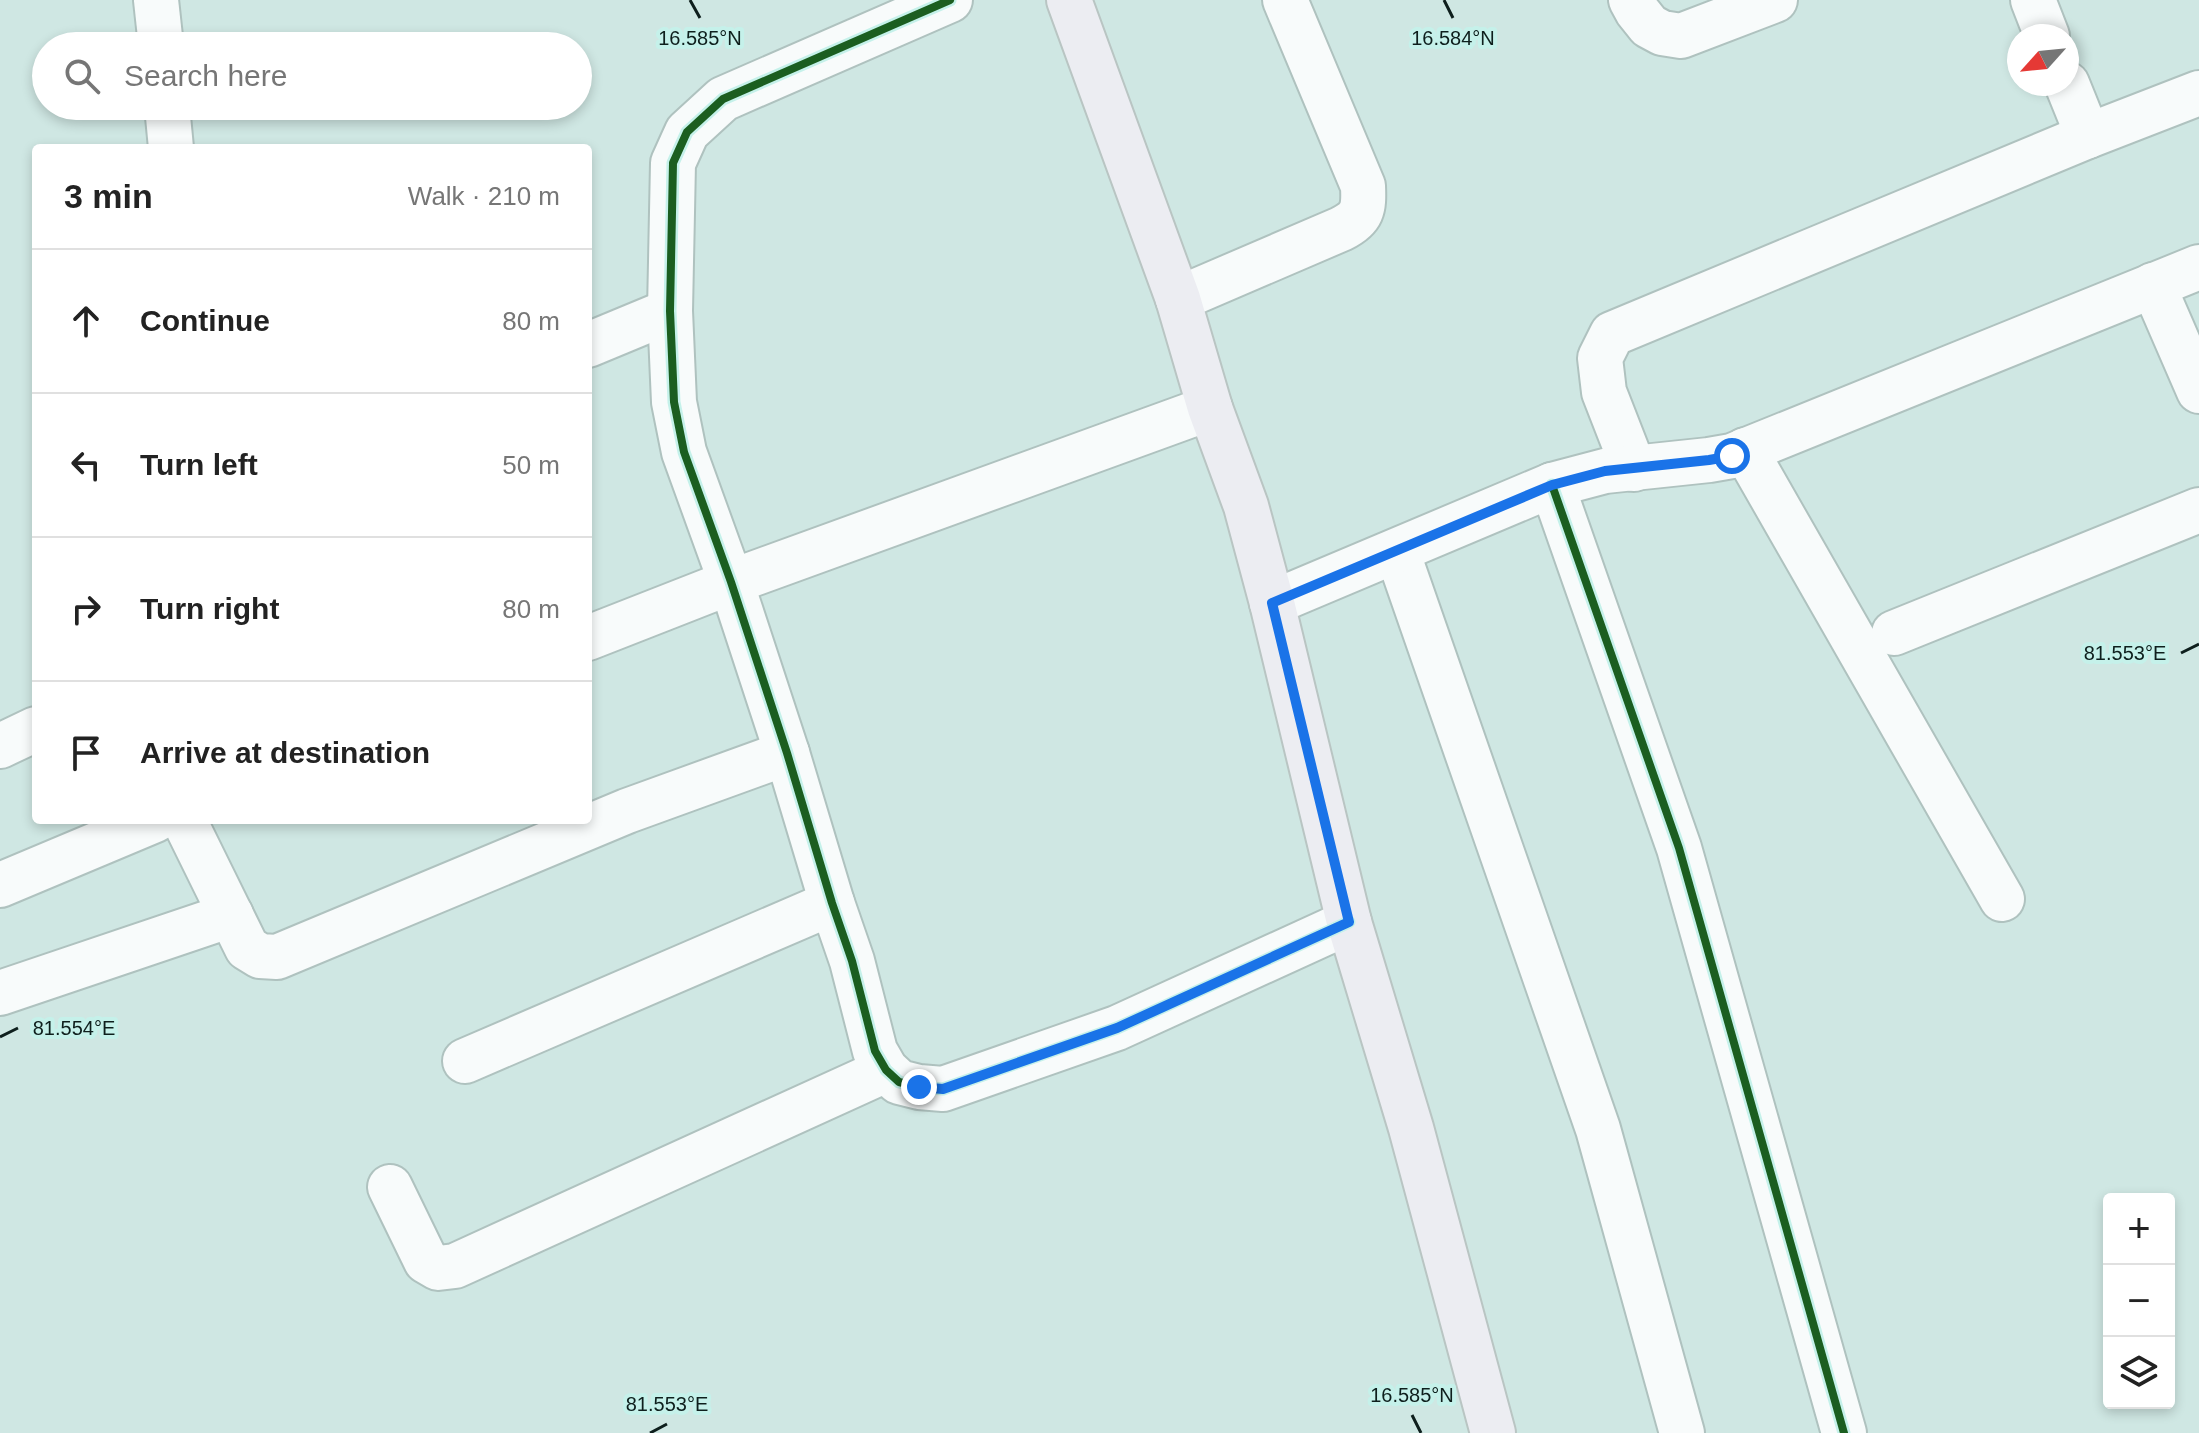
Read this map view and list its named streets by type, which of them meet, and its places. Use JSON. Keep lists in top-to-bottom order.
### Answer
{
  "north": "bottom left",
  "page": {
    "search": "Search here",
    "heading": ["3 min", "Walk · 210 m"],
    "list": [
      ["Continue", "80 m"],
      ["Turn left", "50 m"],
      ["Turn right", "80 m"],
      "Arrive at destination"
    ],
    "map_buttons": ["+", "−"]
  },
  "coordinates": [
    "16.585°N",
    "16.584°N",
    "81.553°E",
    "81.554°E"
  ]
}
